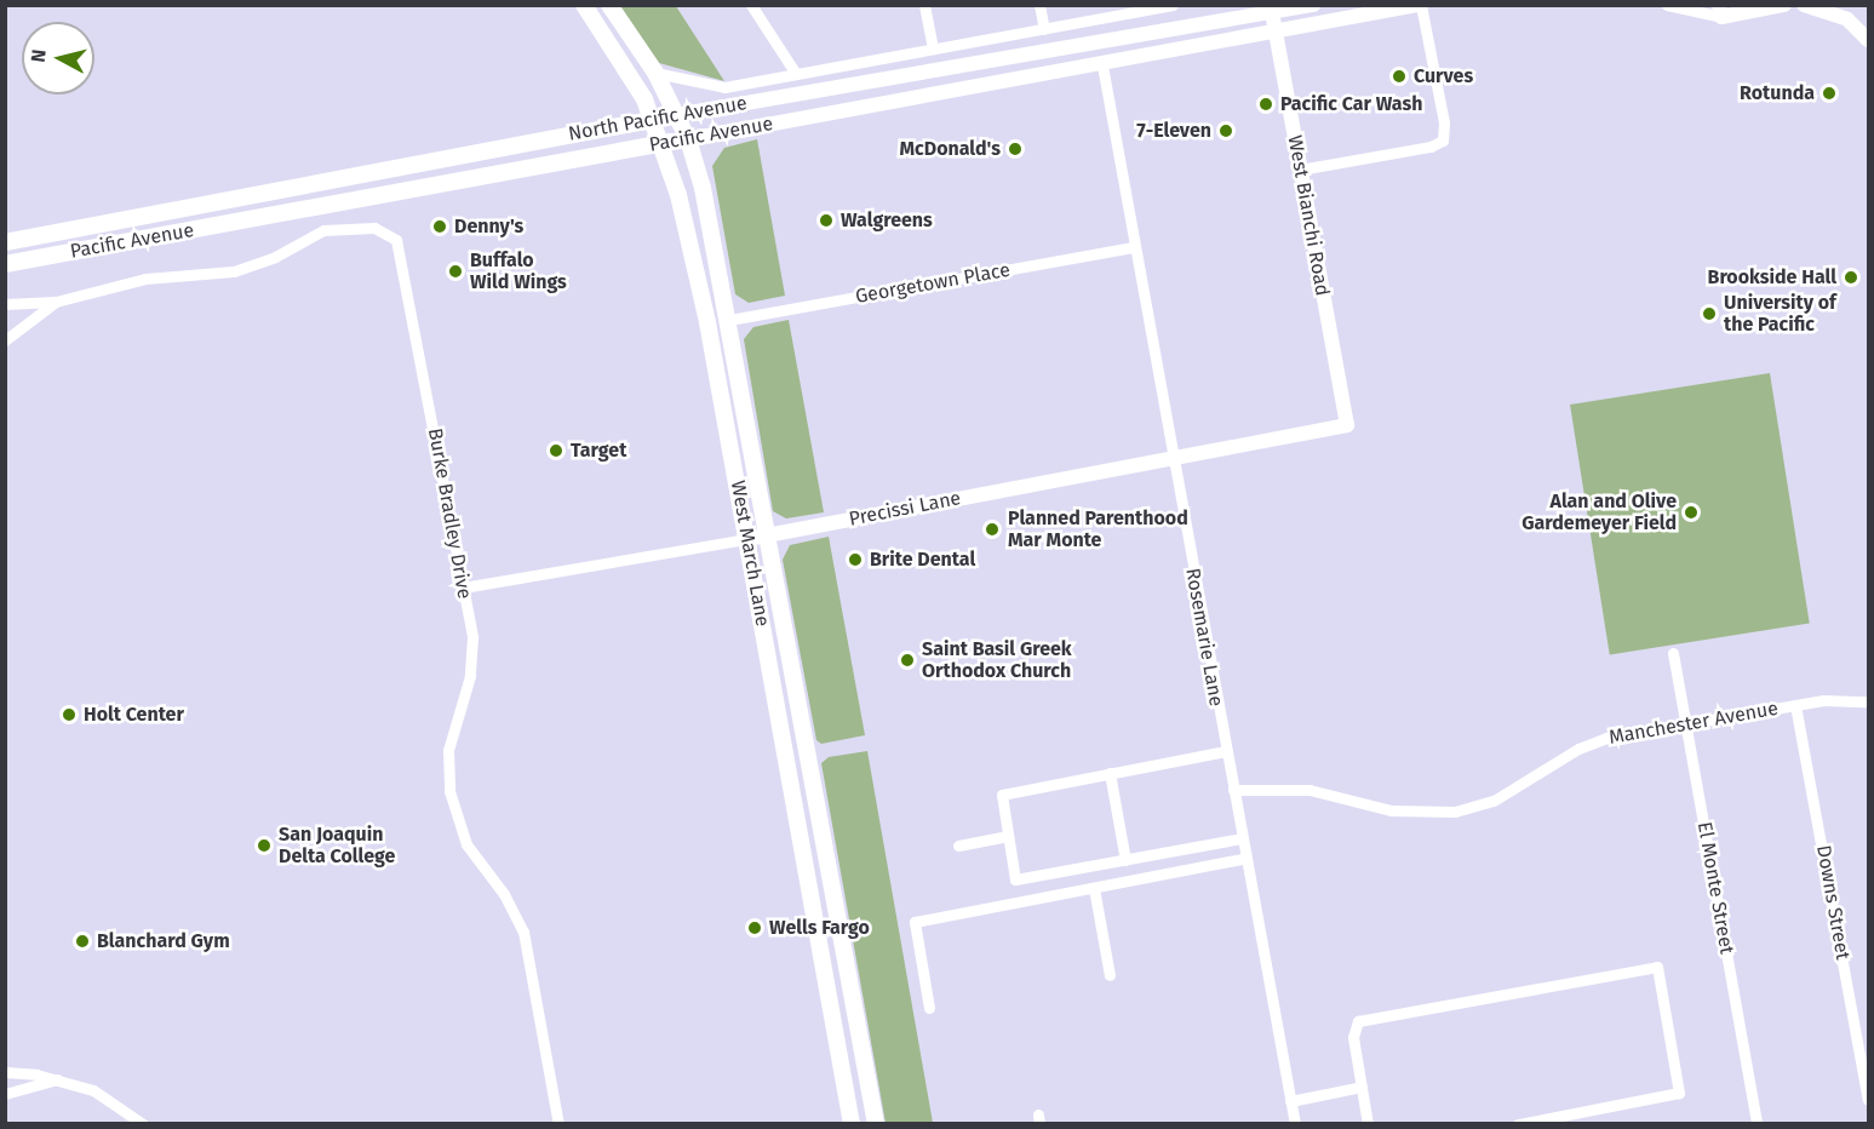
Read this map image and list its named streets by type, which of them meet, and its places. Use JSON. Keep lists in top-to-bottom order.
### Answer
{
  "streets": {
    "main road": [
      "North Pacific Avenue",
      "Pacific Avenue",
      "West Bianchi Road",
      "Precissi Lane",
      "West March Lane"
    ],
    "street": [
      "Georgetown Place",
      "Burke Bradley Drive",
      "Rosemarie Lane",
      "Manchester Avenue",
      "El Monte Street",
      "Downs Street"
    ]
  },
  "crossings": [
    ["North Pacific Avenue", "West Bianchi Road"],
    ["North Pacific Avenue", "West March Lane"],
    ["Pacific Avenue", "West Bianchi Road"],
    ["Pacific Avenue", "West March Lane"],
    ["Pacific Avenue", "Rosemarie Lane"],
    ["West Bianchi Road", "Precissi Lane"],
    ["Georgetown Place", "West March Lane"],
    ["Georgetown Place", "Rosemarie Lane"],
    ["Precissi Lane", "Burke Bradley Drive"],
    ["Precissi Lane", "West March Lane"],
    ["Precissi Lane", "Rosemarie Lane"],
    ["Rosemarie Lane", "Manchester Avenue"],
    ["Manchester Avenue", "El Monte Street"],
    ["Manchester Avenue", "Downs Street"]
  ],
  "places": [
    "Curves",
    "Rotunda",
    "Pacific Car Wash",
    "7-Eleven",
    "McDonald's",
    "Walgreens",
    "Denny's",
    "Buffalo Wild Wings",
    "Brookside Hall",
    "University of the Pacific",
    "Target",
    "Alan and Olive Gardemeyer Field",
    "Planned Parenthood Mar Monte",
    "Brite Dental",
    "Saint Basil Greek Orthodox Church",
    "Holt Center",
    "San Joaquin Delta College",
    "Wells Fargo",
    "Blanchard Gym"
  ],
  "north": "left"
}
